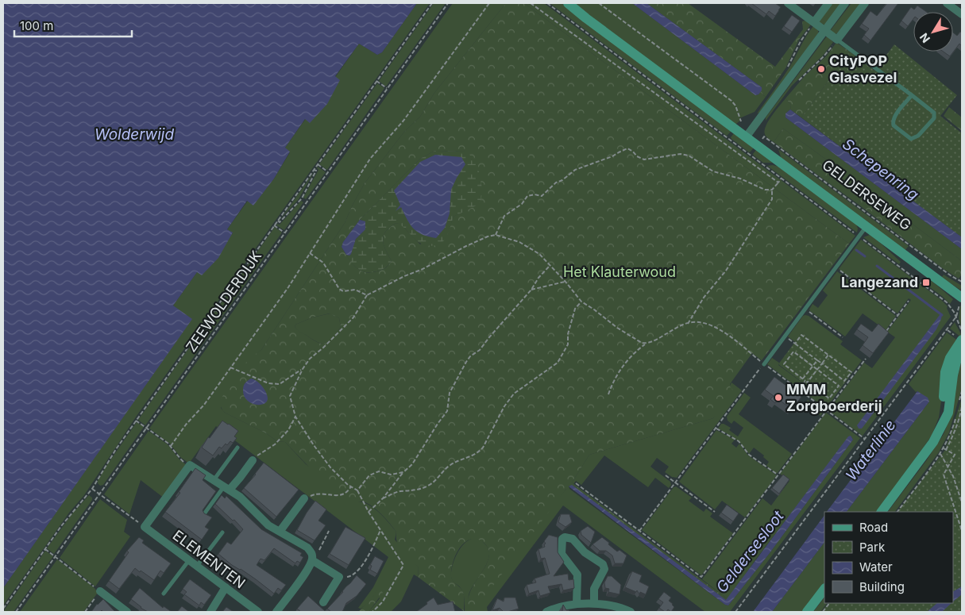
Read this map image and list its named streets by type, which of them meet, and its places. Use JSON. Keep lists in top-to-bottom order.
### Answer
{
  "streets": {
    "street": ["GELDERSEWEG", "ELEMENTEN"],
    "path": ["ZEEWOLDERDIJK"]
  },
  "water": [
    "Wolderwijd",
    "Schepenring",
    "Waterlinie",
    "Geldersesloot"
  ],
  "parks": ["Het Klauterwoud"],
  "places": {
    "other": ["CityPOP Glasvezel", "MMM Zorgboerderij"],
    "transit": ["Langezand"]
  },
  "legend": [
    "Road",
    "Park",
    "Water",
    "Building"
  ],
  "scale_bar": "100 m",
  "north": "bottom left"
}
